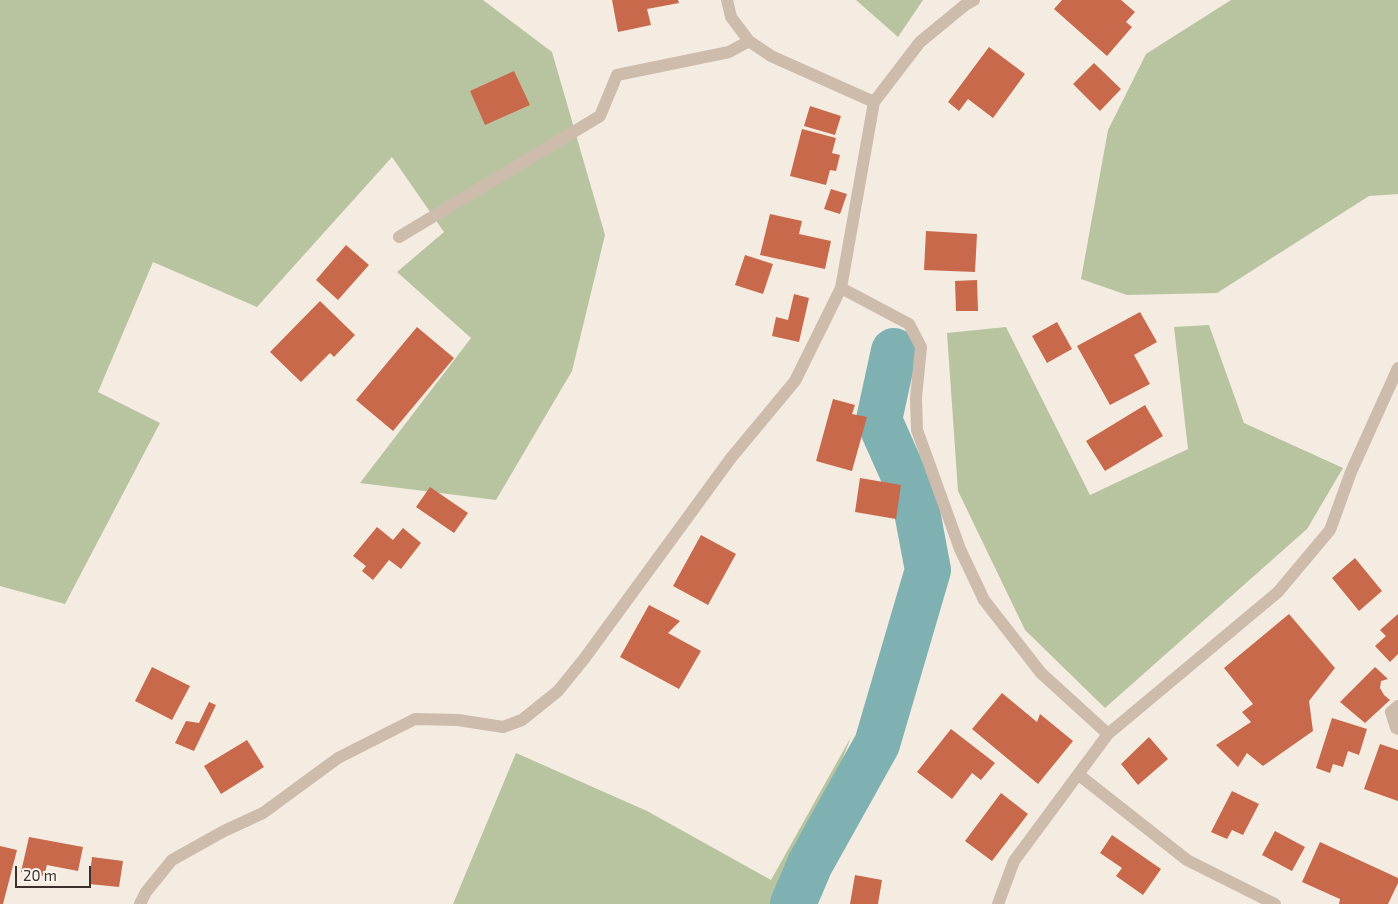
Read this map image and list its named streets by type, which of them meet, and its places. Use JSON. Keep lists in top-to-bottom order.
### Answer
{
  "scale_bar": "20 m"
}
